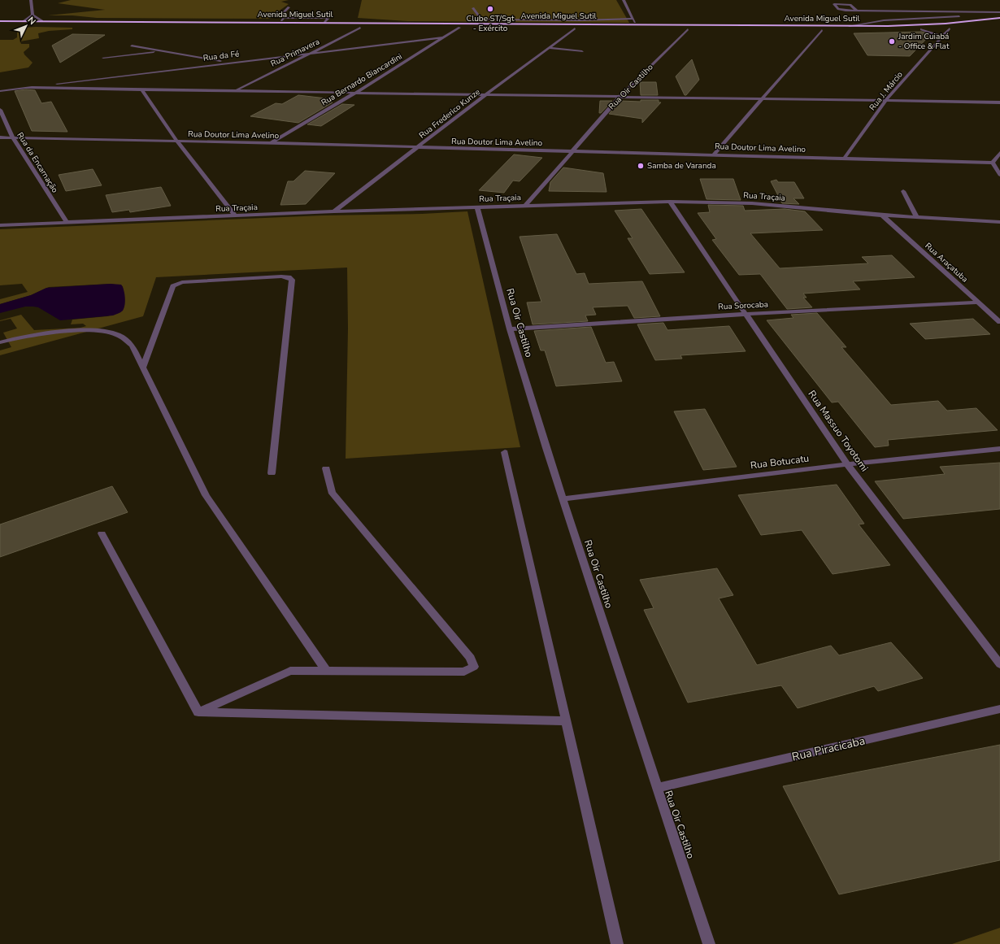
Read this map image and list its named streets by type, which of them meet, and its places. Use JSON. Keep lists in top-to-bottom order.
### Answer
{
  "streets": {
    "highway": ["Avenida Miguel Sutil"],
    "street": [
      "Rua Primavera",
      "Rua da Fé",
      "Rua Bernardo Biancardini",
      "Rua Oir Castilho",
      "Rua J. Márcio",
      "Rua Frederico Kunze",
      "Rua Doutor Lima Avelino",
      "Rua da Encarnação",
      "Rua Traçaia",
      "Rua Araçatuba",
      "Rua Sorocaba",
      "Rua Massuo Toyotomi",
      "Rua Botucatu",
      "Rua Piracicaba"
    ]
  },
  "crossings": [
    ["Avenida Miguel Sutil", "Rua Primavera"],
    ["Avenida Miguel Sutil", "Rua Bernardo Biancardini"],
    ["Avenida Miguel Sutil", "Rua Oir Castilho"],
    ["Avenida Miguel Sutil", "Rua J. Márcio"],
    ["Avenida Miguel Sutil", "Rua Frederico Kunze"],
    ["Rua Primavera", "Rua da Fé"],
    ["Rua da Fé", "Rua Bernardo Biancardini"],
    ["Rua Bernardo Biancardini", "Rua Doutor Lima Avelino"],
    ["Rua Oir Castilho", "Rua Doutor Lima Avelino"],
    ["Rua Oir Castilho", "Rua Traçaia"],
    ["Rua Oir Castilho", "Rua Sorocaba"],
    ["Rua Oir Castilho", "Rua Botucatu"],
    ["Rua Oir Castilho", "Rua Piracicaba"],
    ["Rua J. Márcio", "Rua Doutor Lima Avelino"],
    ["Rua Frederico Kunze", "Rua Doutor Lima Avelino"],
    ["Rua Frederico Kunze", "Rua Traçaia"],
    ["Rua Doutor Lima Avelino", "Rua da Encarnação"],
    ["Rua da Encarnação", "Rua Traçaia"],
    ["Rua Traçaia", "Rua Araçatuba"],
    ["Rua Traçaia", "Rua Massuo Toyotomi"],
    ["Rua Araçatuba", "Rua Sorocaba"],
    ["Rua Sorocaba", "Rua Massuo Toyotomi"],
    ["Rua Massuo Toyotomi", "Rua Botucatu"]
  ],
  "places": ["Clube ST/Sgt - Exército", "Jardim Cuiabá - Office & Flat", "Samba de Varanda"],
  "north": "top right"
}
